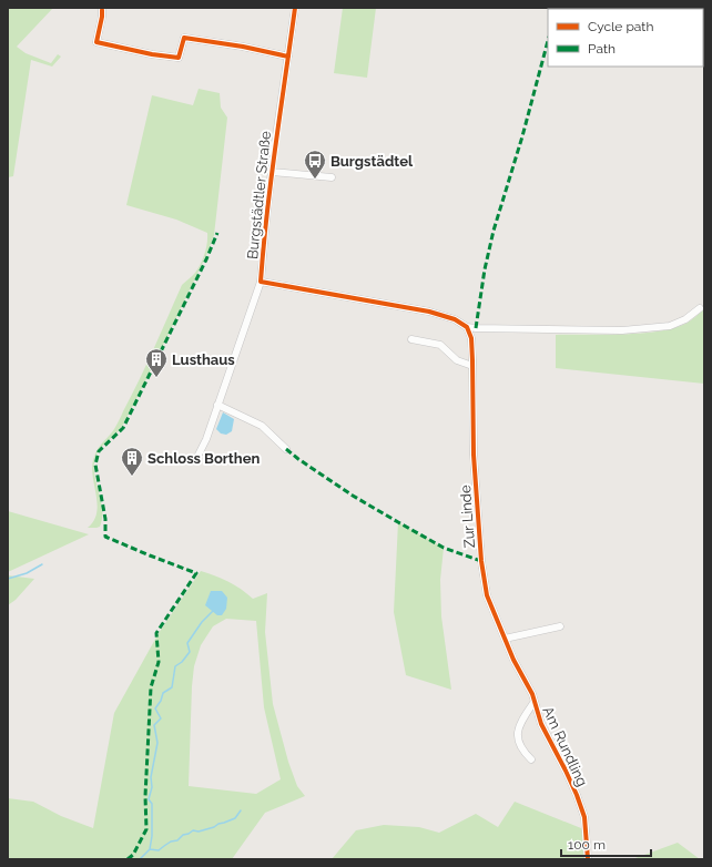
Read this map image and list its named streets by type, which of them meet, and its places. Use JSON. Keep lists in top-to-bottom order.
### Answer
{
  "streets": {
    "street": ["Burgstädtler Straße", "Zur Linde", "Am Rundling"]
  },
  "crossings": [
    ["Burgstädtler Straße", "Zur Linde"],
    ["Zur Linde", "Am Rundling"]
  ],
  "places": {
    "bus stop": ["Burgstädtel"],
    "building": ["Lusthaus", "Schloss Borthen"]
  },
  "legend": ["Cycle path", "Path"],
  "scale_bar": "100 m"
}
